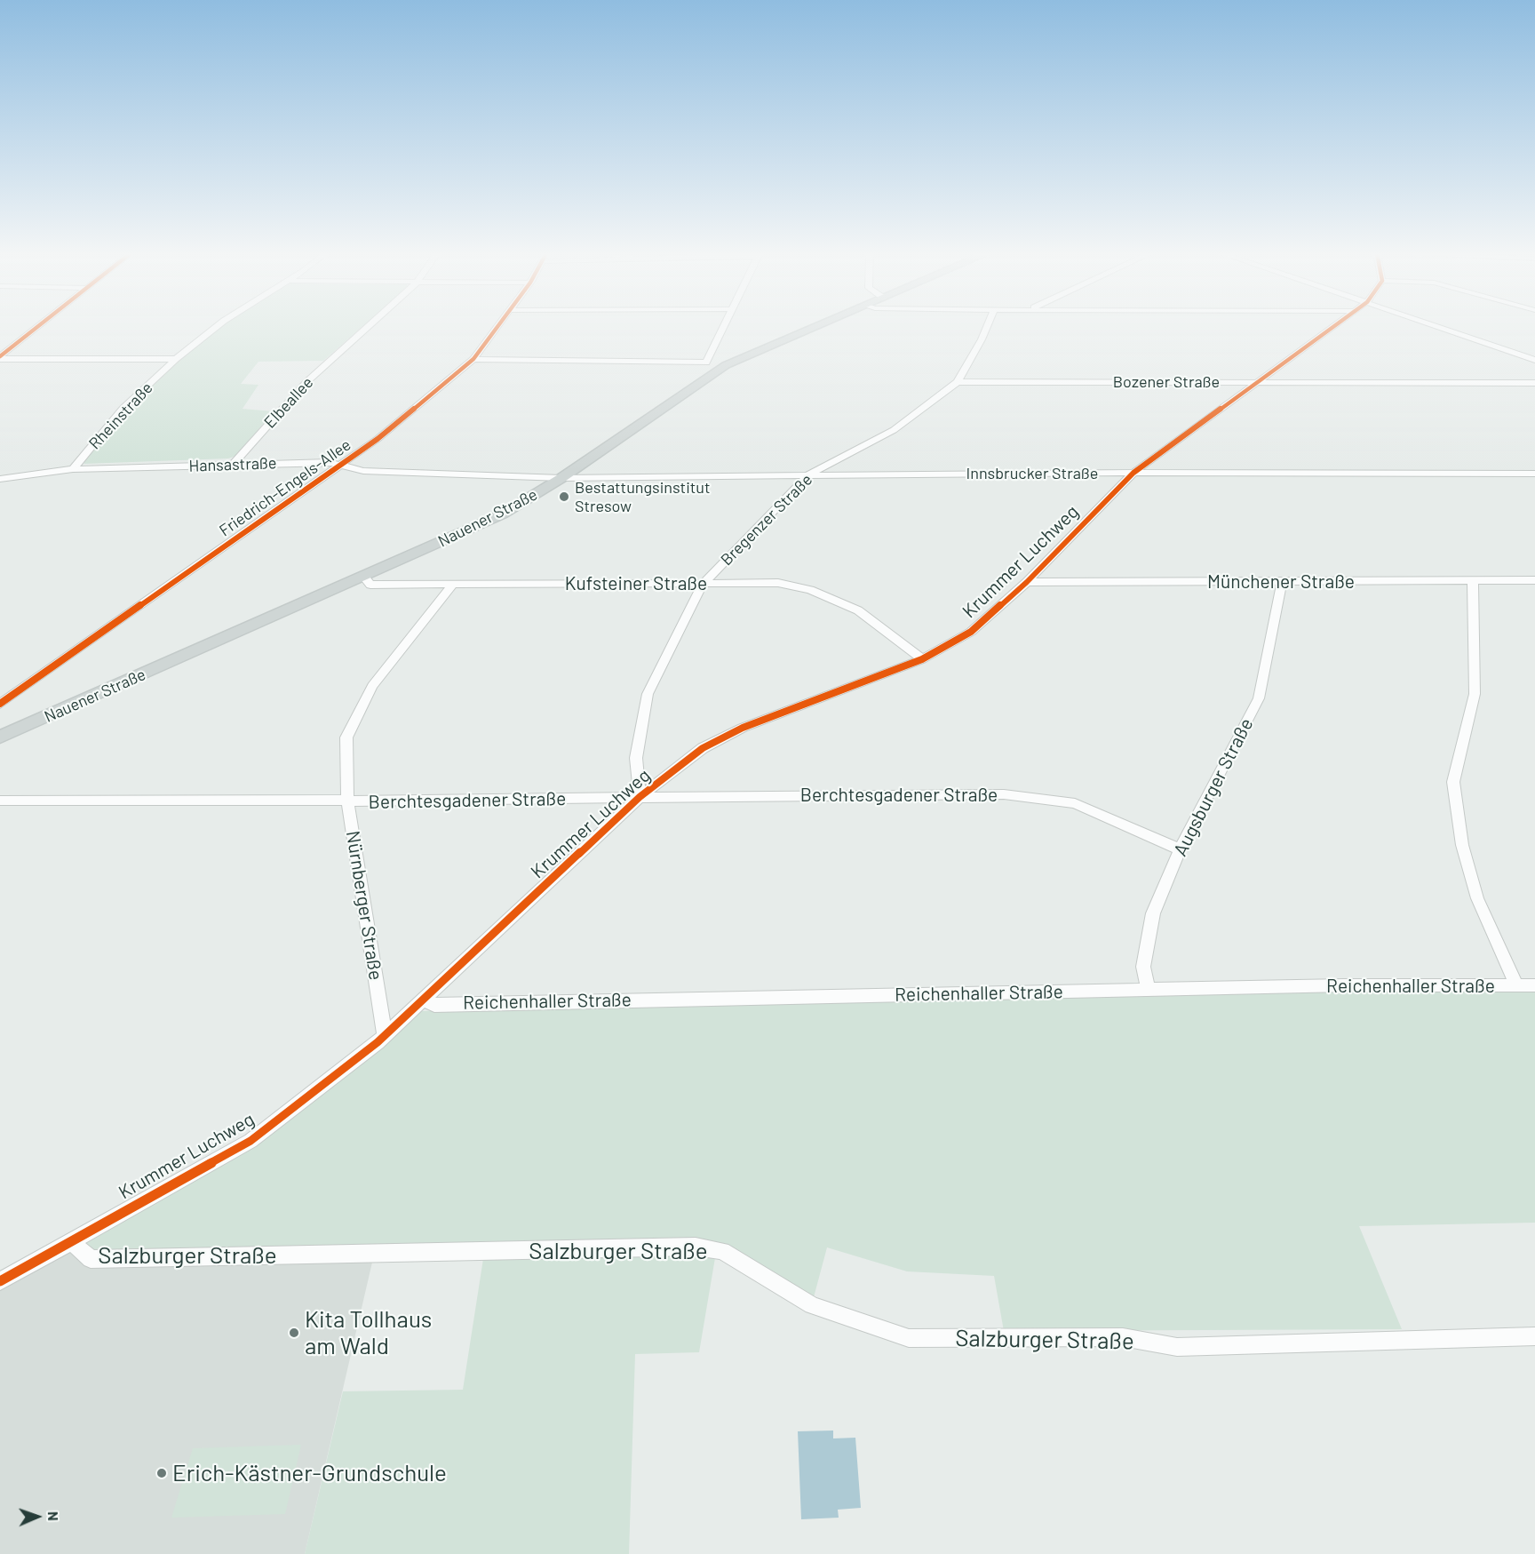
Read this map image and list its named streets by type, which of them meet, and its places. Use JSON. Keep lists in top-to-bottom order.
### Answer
{
  "streets": {
    "main road": ["Nauener Straße"],
    "street": [
      "Bozener Straße",
      "Elbeallee",
      "Rheinstraße",
      "Hansastraße",
      "Innsbrucker Straße",
      "Friedrich-Engels-Allee",
      "Bregenzer Straße",
      "Krummer Luchweg",
      "Münchener Straße",
      "Kufsteiner Straße",
      "Augsburger Straße",
      "Berchtesgadener Straße",
      "Nürnberger Straße",
      "Reichenhaller Straße",
      "Salzburger Straße"
    ]
  },
  "crossings": [
    ["Bozener Straße", "Bregenzer Straße"],
    ["Bozener Straße", "Krummer Luchweg"],
    ["Elbeallee", "Hansastraße"],
    ["Rheinstraße", "Hansastraße"],
    ["Hansastraße", "Innsbrucker Straße"],
    ["Hansastraße", "Friedrich-Engels-Allee"],
    ["Hansastraße", "Nauener Straße"],
    ["Innsbrucker Straße", "Nauener Straße"],
    ["Innsbrucker Straße", "Bregenzer Straße"],
    ["Innsbrucker Straße", "Krummer Luchweg"],
    ["Nauener Straße", "Kufsteiner Straße"],
    ["Bregenzer Straße", "Krummer Luchweg"],
    ["Bregenzer Straße", "Kufsteiner Straße"],
    ["Bregenzer Straße", "Berchtesgadener Straße"],
    ["Krummer Luchweg", "Münchener Straße"],
    ["Krummer Luchweg", "Kufsteiner Straße"],
    ["Krummer Luchweg", "Berchtesgadener Straße"],
    ["Krummer Luchweg", "Nürnberger Straße"],
    ["Krummer Luchweg", "Reichenhaller Straße"],
    ["Krummer Luchweg", "Salzburger Straße"],
    ["Münchener Straße", "Augsburger Straße"],
    ["Kufsteiner Straße", "Nürnberger Straße"],
    ["Augsburger Straße", "Berchtesgadener Straße"],
    ["Augsburger Straße", "Reichenhaller Straße"],
    ["Berchtesgadener Straße", "Nürnberger Straße"]
  ],
  "places": ["Bestattungsinstitut Stresow", "Kita Tollhaus am Wald", "Erich-Kästner-Grundschule"],
  "north": "right"
}
